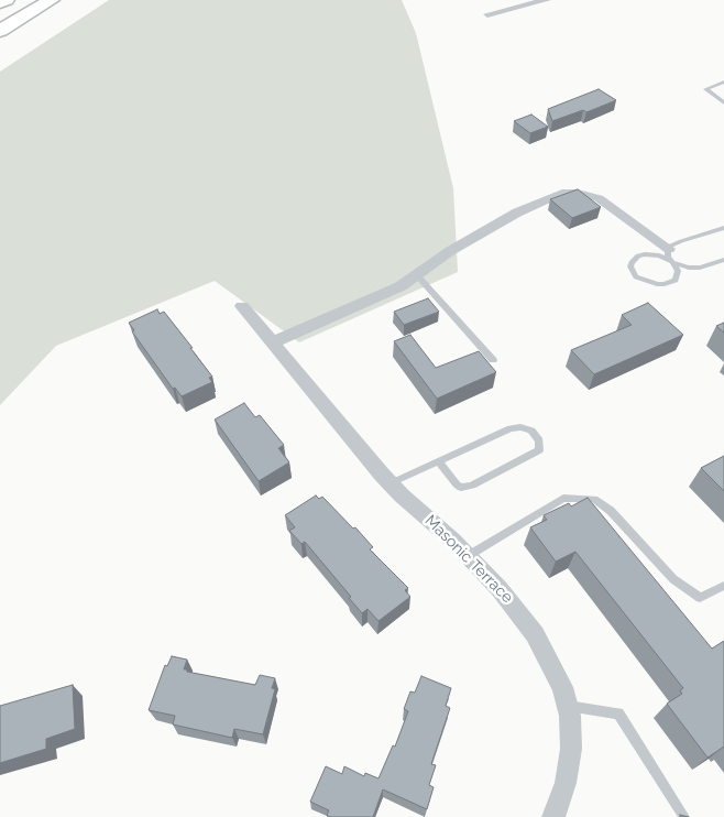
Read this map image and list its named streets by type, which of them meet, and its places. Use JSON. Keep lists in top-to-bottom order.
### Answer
{
  "streets": {
    "street": ["Masonic Terrace"]
  }
}
